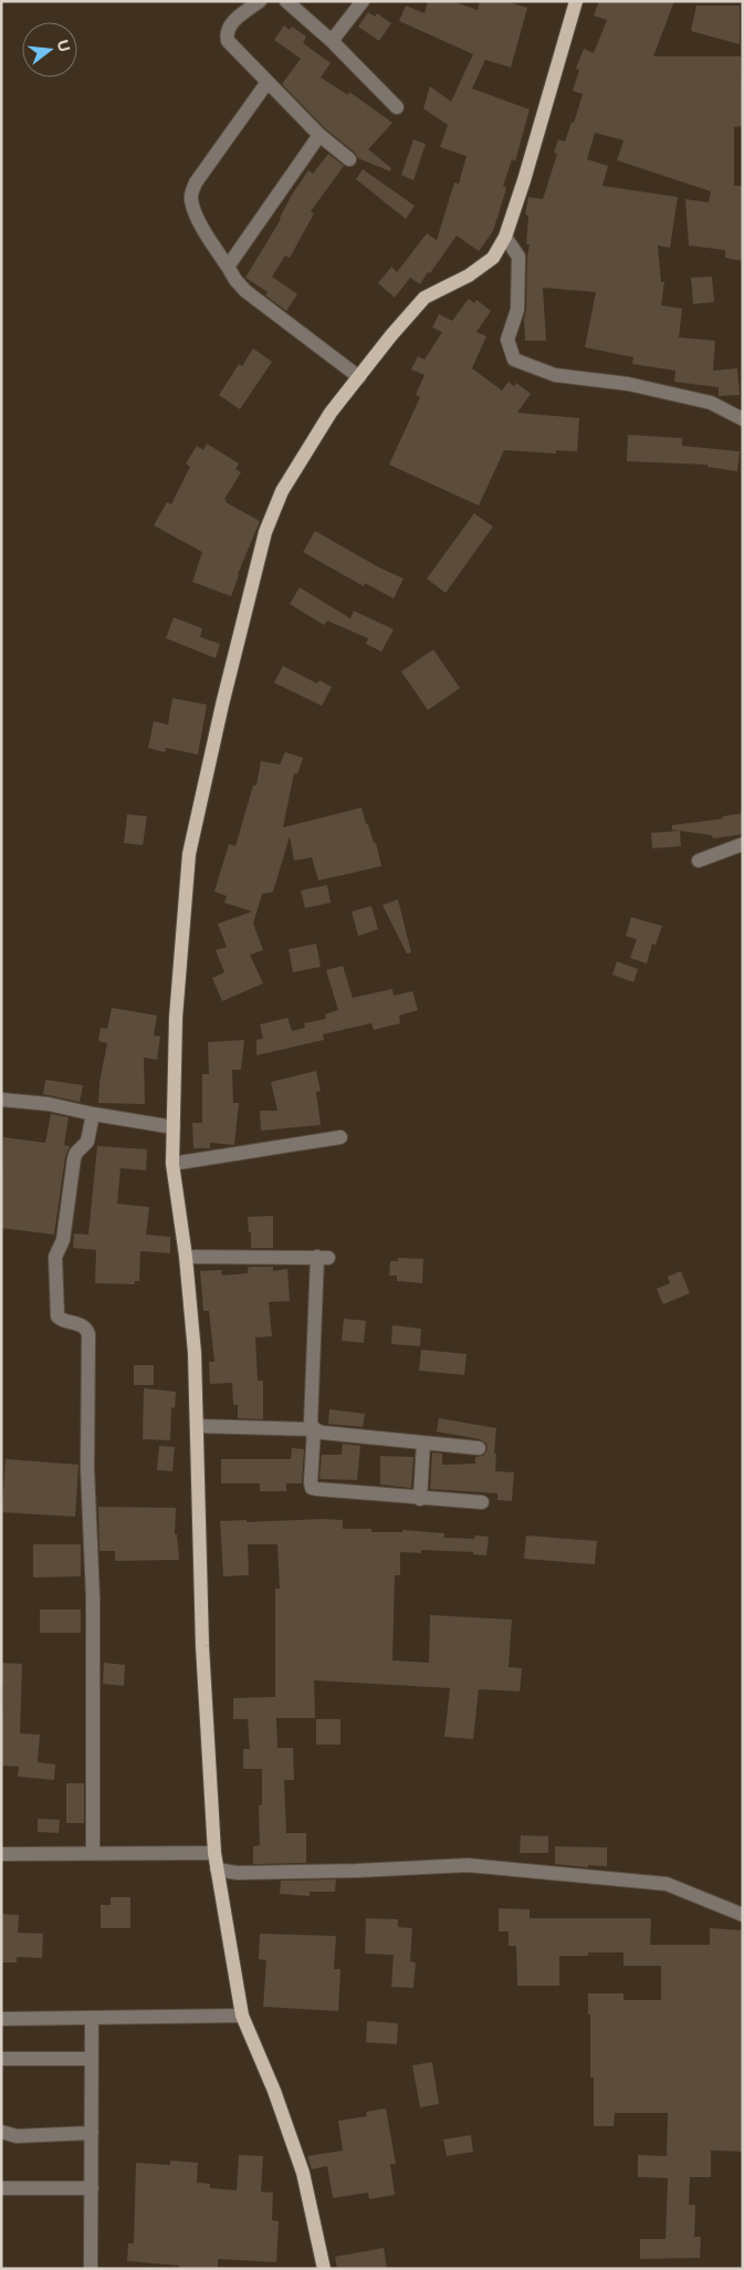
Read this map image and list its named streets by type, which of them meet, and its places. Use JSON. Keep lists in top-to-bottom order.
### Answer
{
  "north": "right"
}
